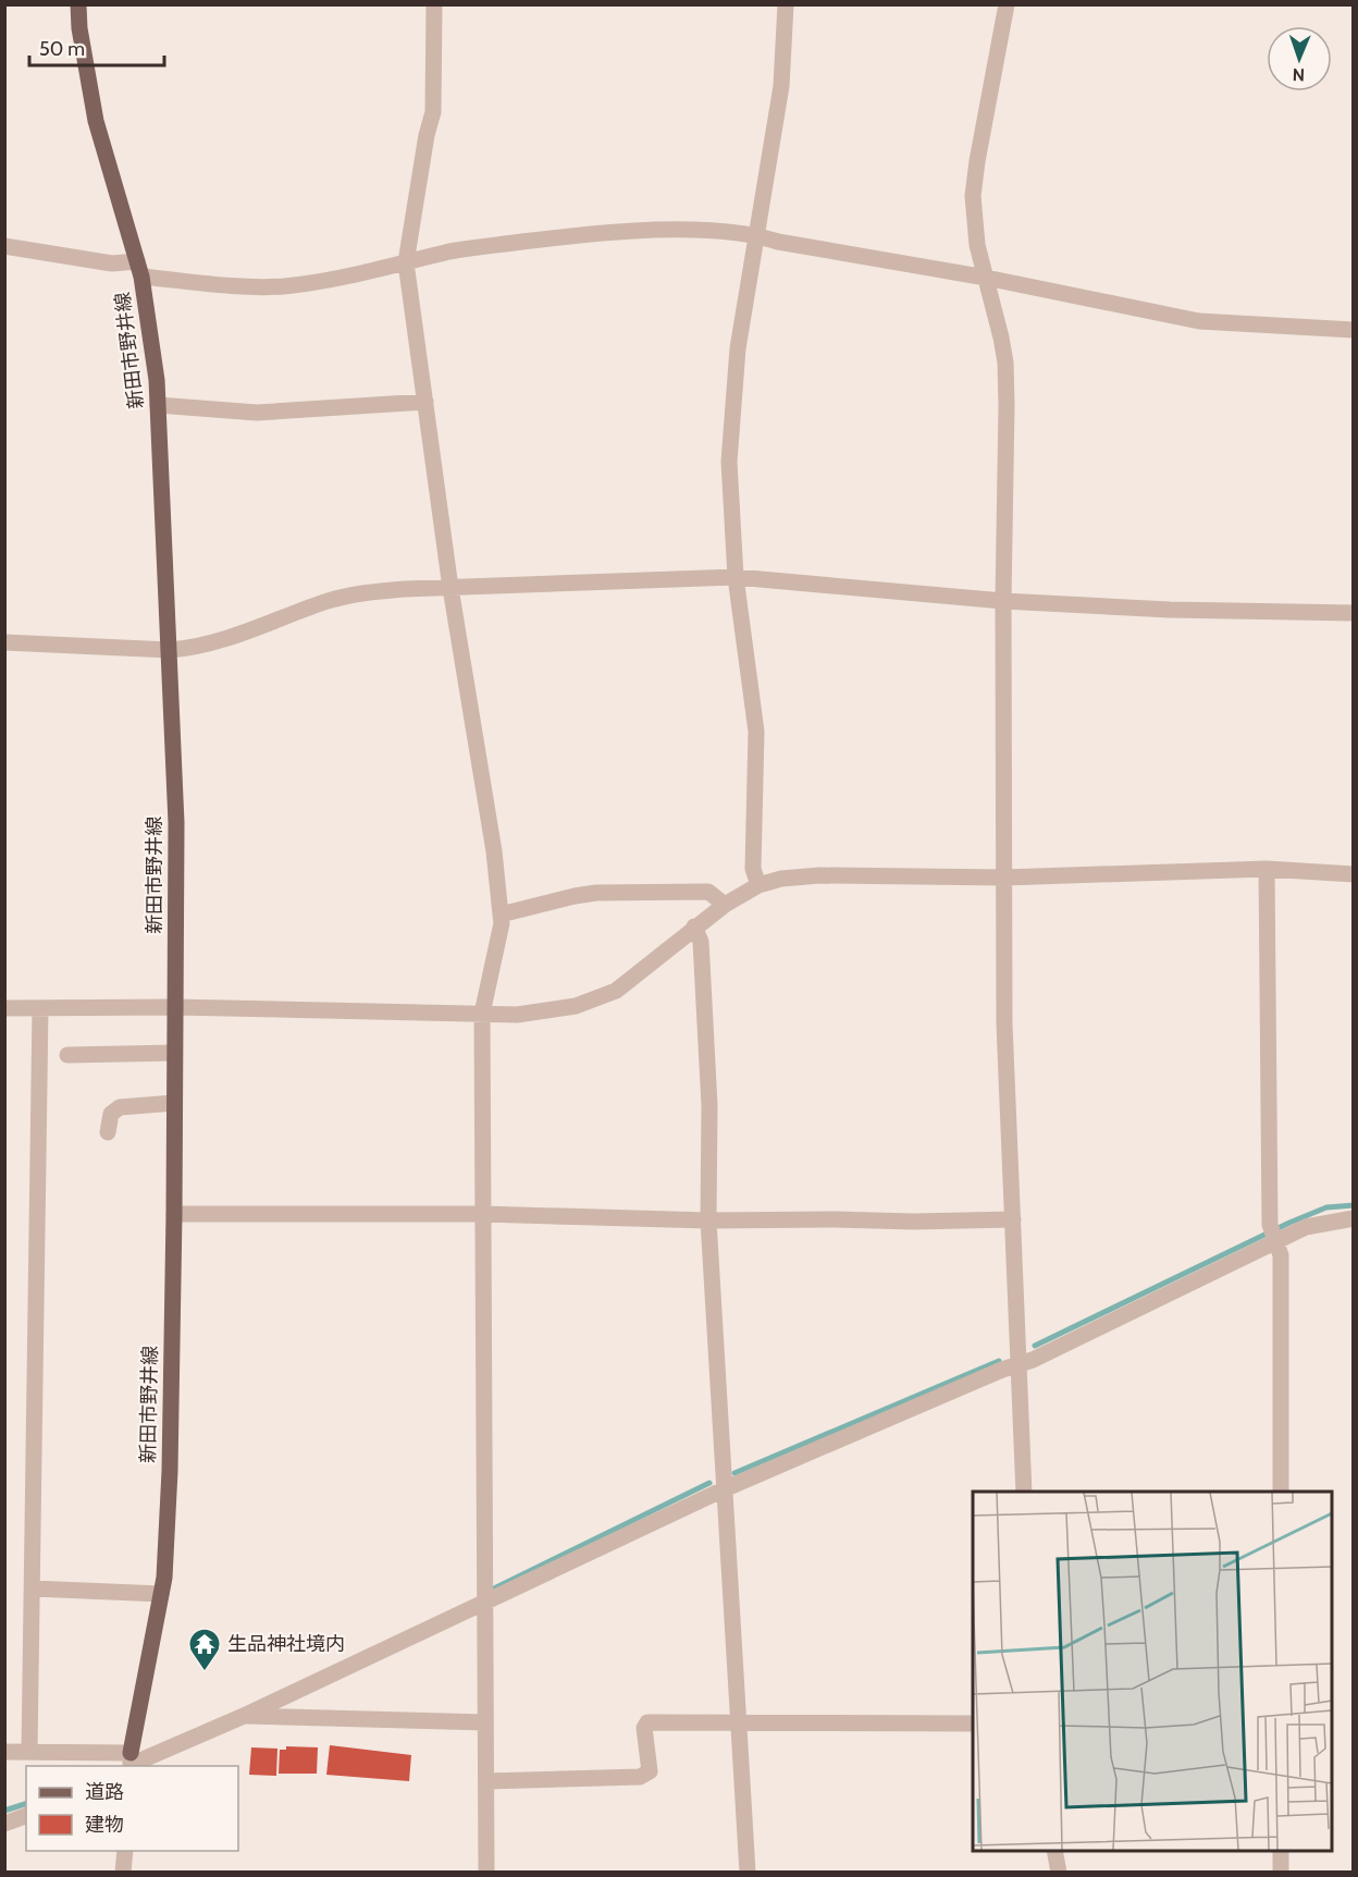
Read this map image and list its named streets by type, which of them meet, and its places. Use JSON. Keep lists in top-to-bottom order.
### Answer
{
  "streets": {
    "main road": ["新田市野井線"]
  },
  "places": {
    "temple": ["生品神社境内"]
  },
  "legend": ["道路", "建物"],
  "scale_bar": "50 m",
  "north": "bottom"
}
